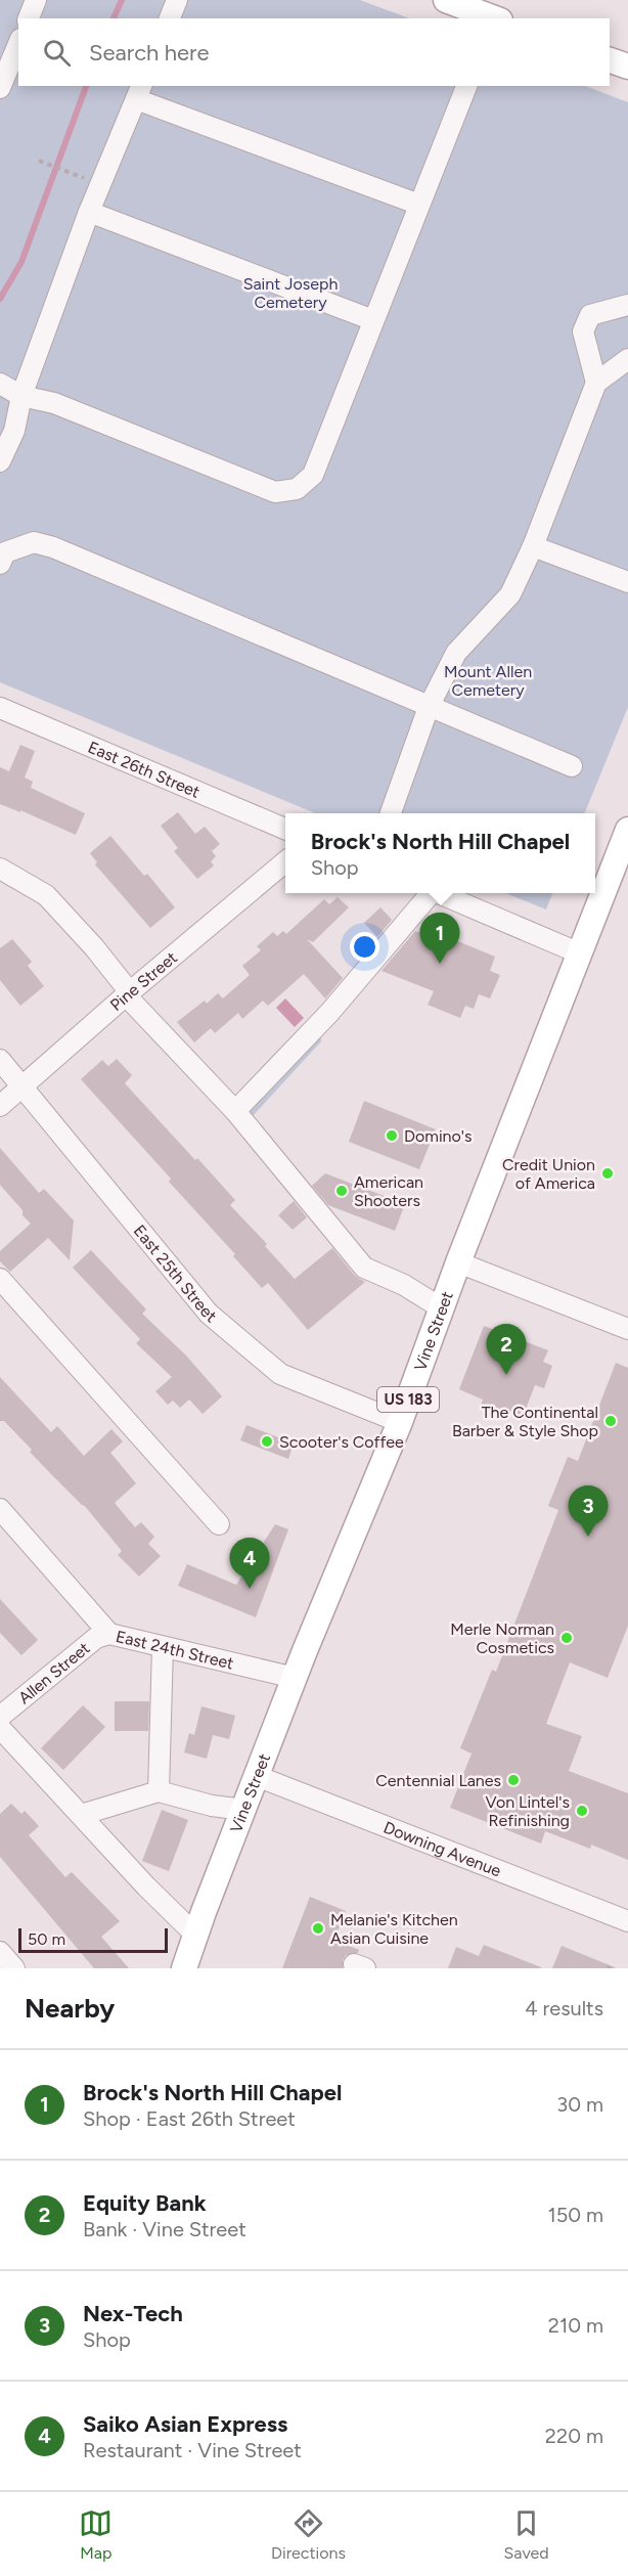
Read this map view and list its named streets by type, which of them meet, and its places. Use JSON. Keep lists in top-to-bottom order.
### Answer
{
  "streets": {
    "main road": ["Vine Street", "US 183"],
    "street": [
      "East 26th Street",
      "Pine Street",
      "East 25th Street",
      "East 24th Street",
      "Allen Street",
      "Downing Avenue"
    ]
  },
  "crossings": [
    ["Pine Street", "East 25th Street"],
    ["East 25th Street", "Vine Street"],
    ["Vine Street", "East 24th Street"],
    ["Vine Street", "Downing Avenue"],
    ["East 24th Street", "Allen Street"]
  ],
  "parks": ["Saint Joseph Cemetery", "Mount Allen Cemetery"],
  "places": [
    "Domino's",
    "Credit Union of America",
    "American Shooters",
    "The Continental Barber & Style Shop",
    "Scooter's Coffee",
    "Merle Norman Cosmetics",
    "Centennial Lanes",
    "Von Lintel's Refinishing",
    "Melanie's Kitchen Asian Cuisine"
  ],
  "scale_bar": "50 m",
  "page": {
    "search": "Search here",
    "popup": ["Brock's North Hill Chapel", "Shop"],
    "pins": [
      "1",
      "2",
      "3",
      "4"
    ],
    "scale": "50 m",
    "heading": ["Nearby", "4 results"],
    "list": [
      {
        "mark": "1",
        "name": "Brock's North Hill Chapel",
        "note": "Shop · East 26th Street",
        "value": "30 m"
      },
      {
        "mark": "2",
        "name": "Equity Bank",
        "note": "Bank · Vine Street",
        "value": "150 m"
      },
      {
        "mark": "3",
        "name": "Nex-Tech",
        "note": "Shop",
        "value": "210 m"
      },
      {
        "mark": "4",
        "name": "Saiko Asian Express",
        "note": "Restaurant · Vine Street",
        "value": "220 m"
      }
    ],
    "nav": ["Map", "Directions", "Saved"]
  }
}
